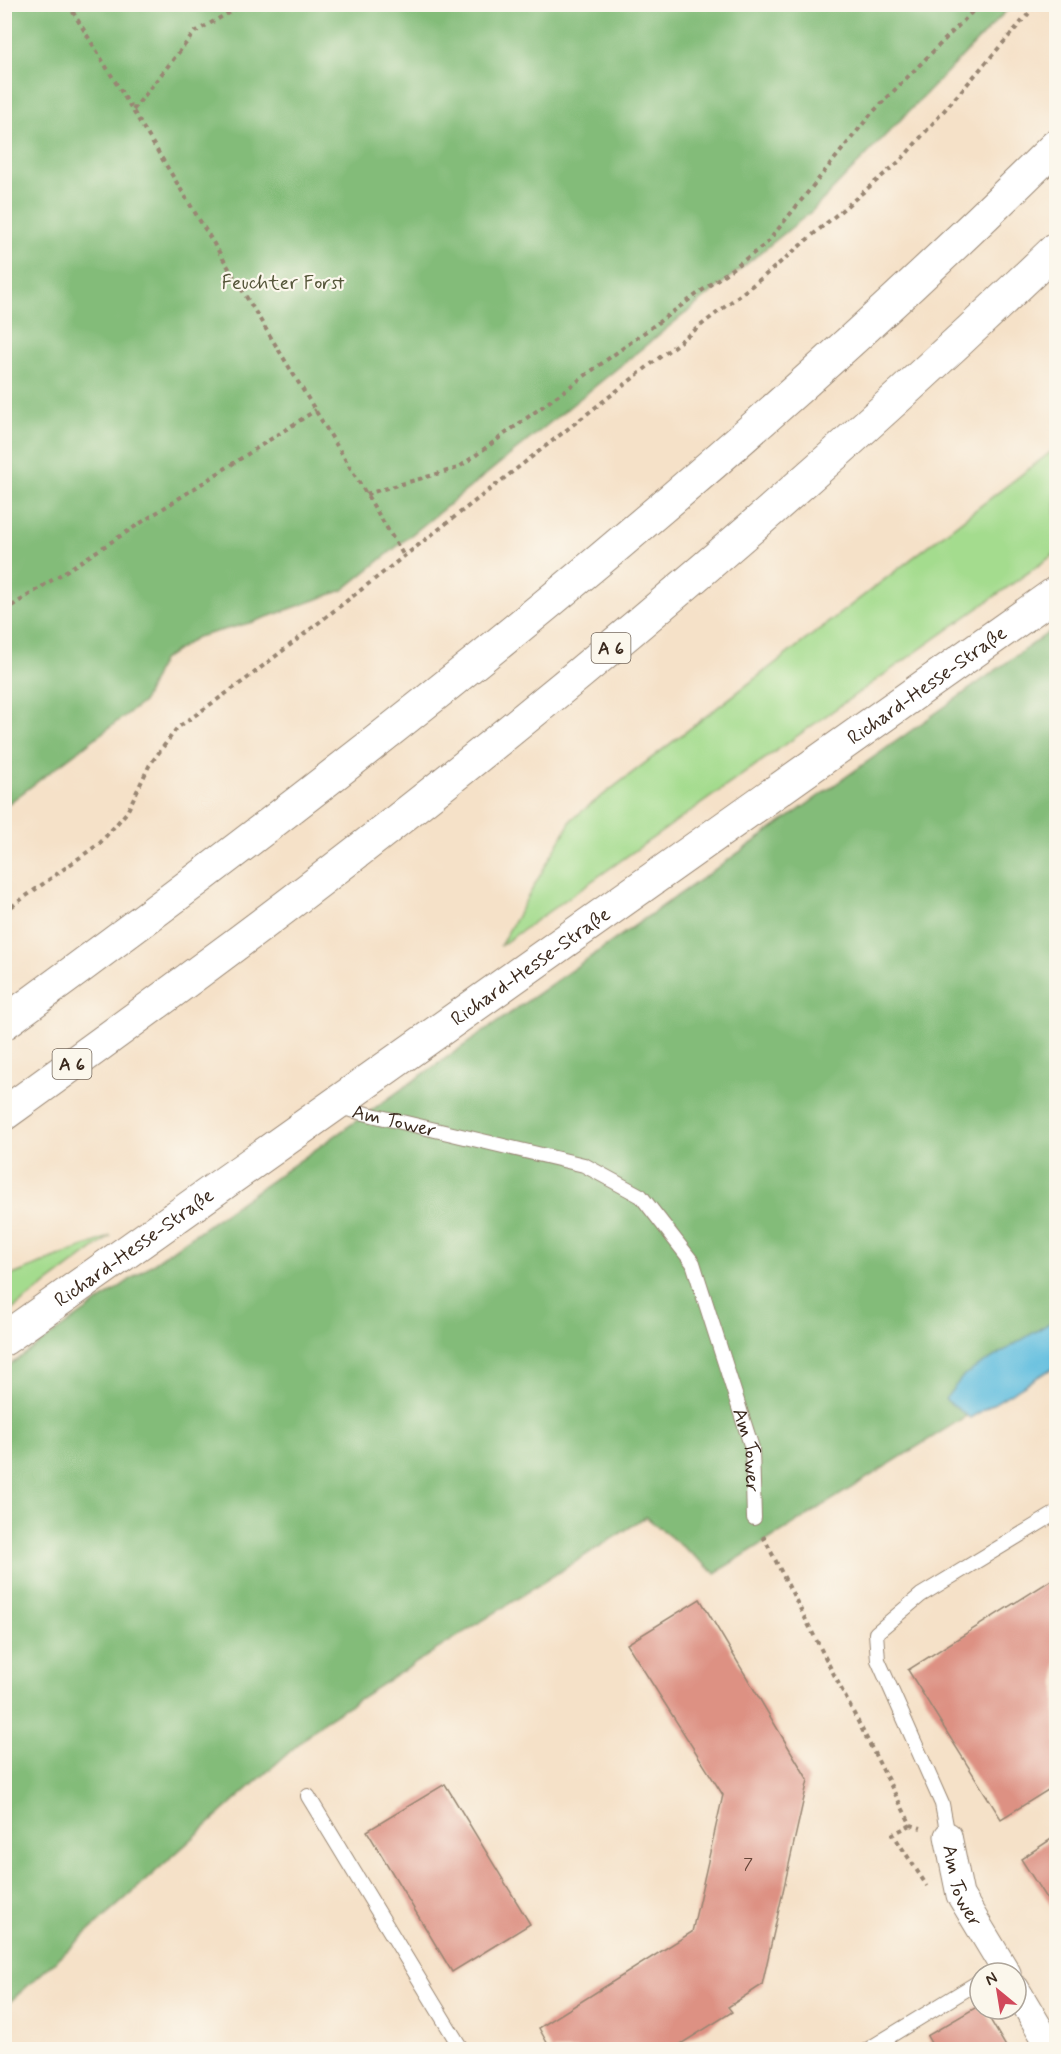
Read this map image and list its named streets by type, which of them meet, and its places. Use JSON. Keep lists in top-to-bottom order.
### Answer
{
  "streets": {
    "main road": ["A 6", "Richard-Hesse-Straße"],
    "street": ["Am Tower"]
  },
  "crossings": [
    ["Richard-Hesse-Straße", "Am Tower"]
  ],
  "parks": ["Feuchter Forst"],
  "house_numbers": ["7"],
  "north": "top left"
}
